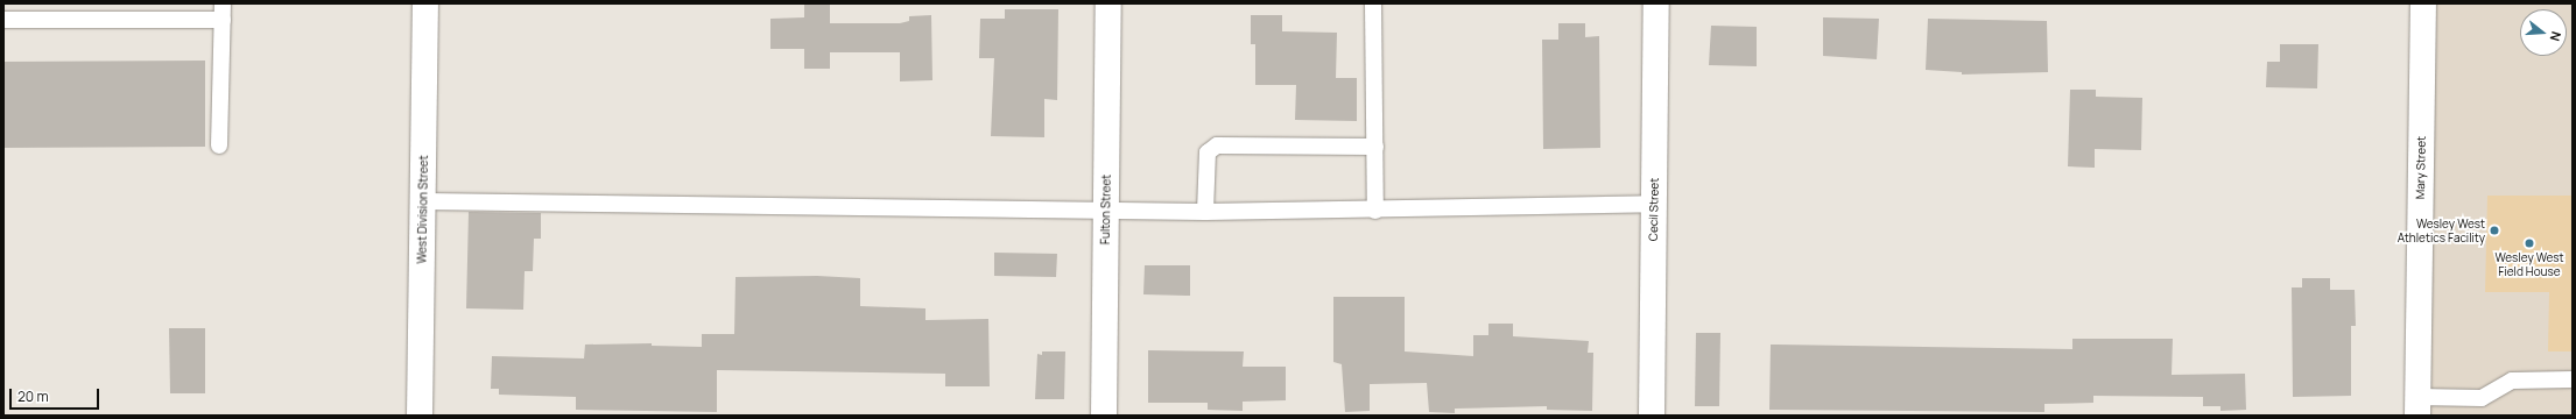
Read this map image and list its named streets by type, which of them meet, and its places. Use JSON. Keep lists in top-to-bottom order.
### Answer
{
  "streets": {
    "main road": [
      "Mary Street",
      "West Division Street",
      "Fulton Street",
      "Cecil Street"
    ]
  },
  "places": ["Wesley West Athletics Facility", "Wesley West Field House"],
  "scale_bar": "20 m",
  "north": "right"
}
